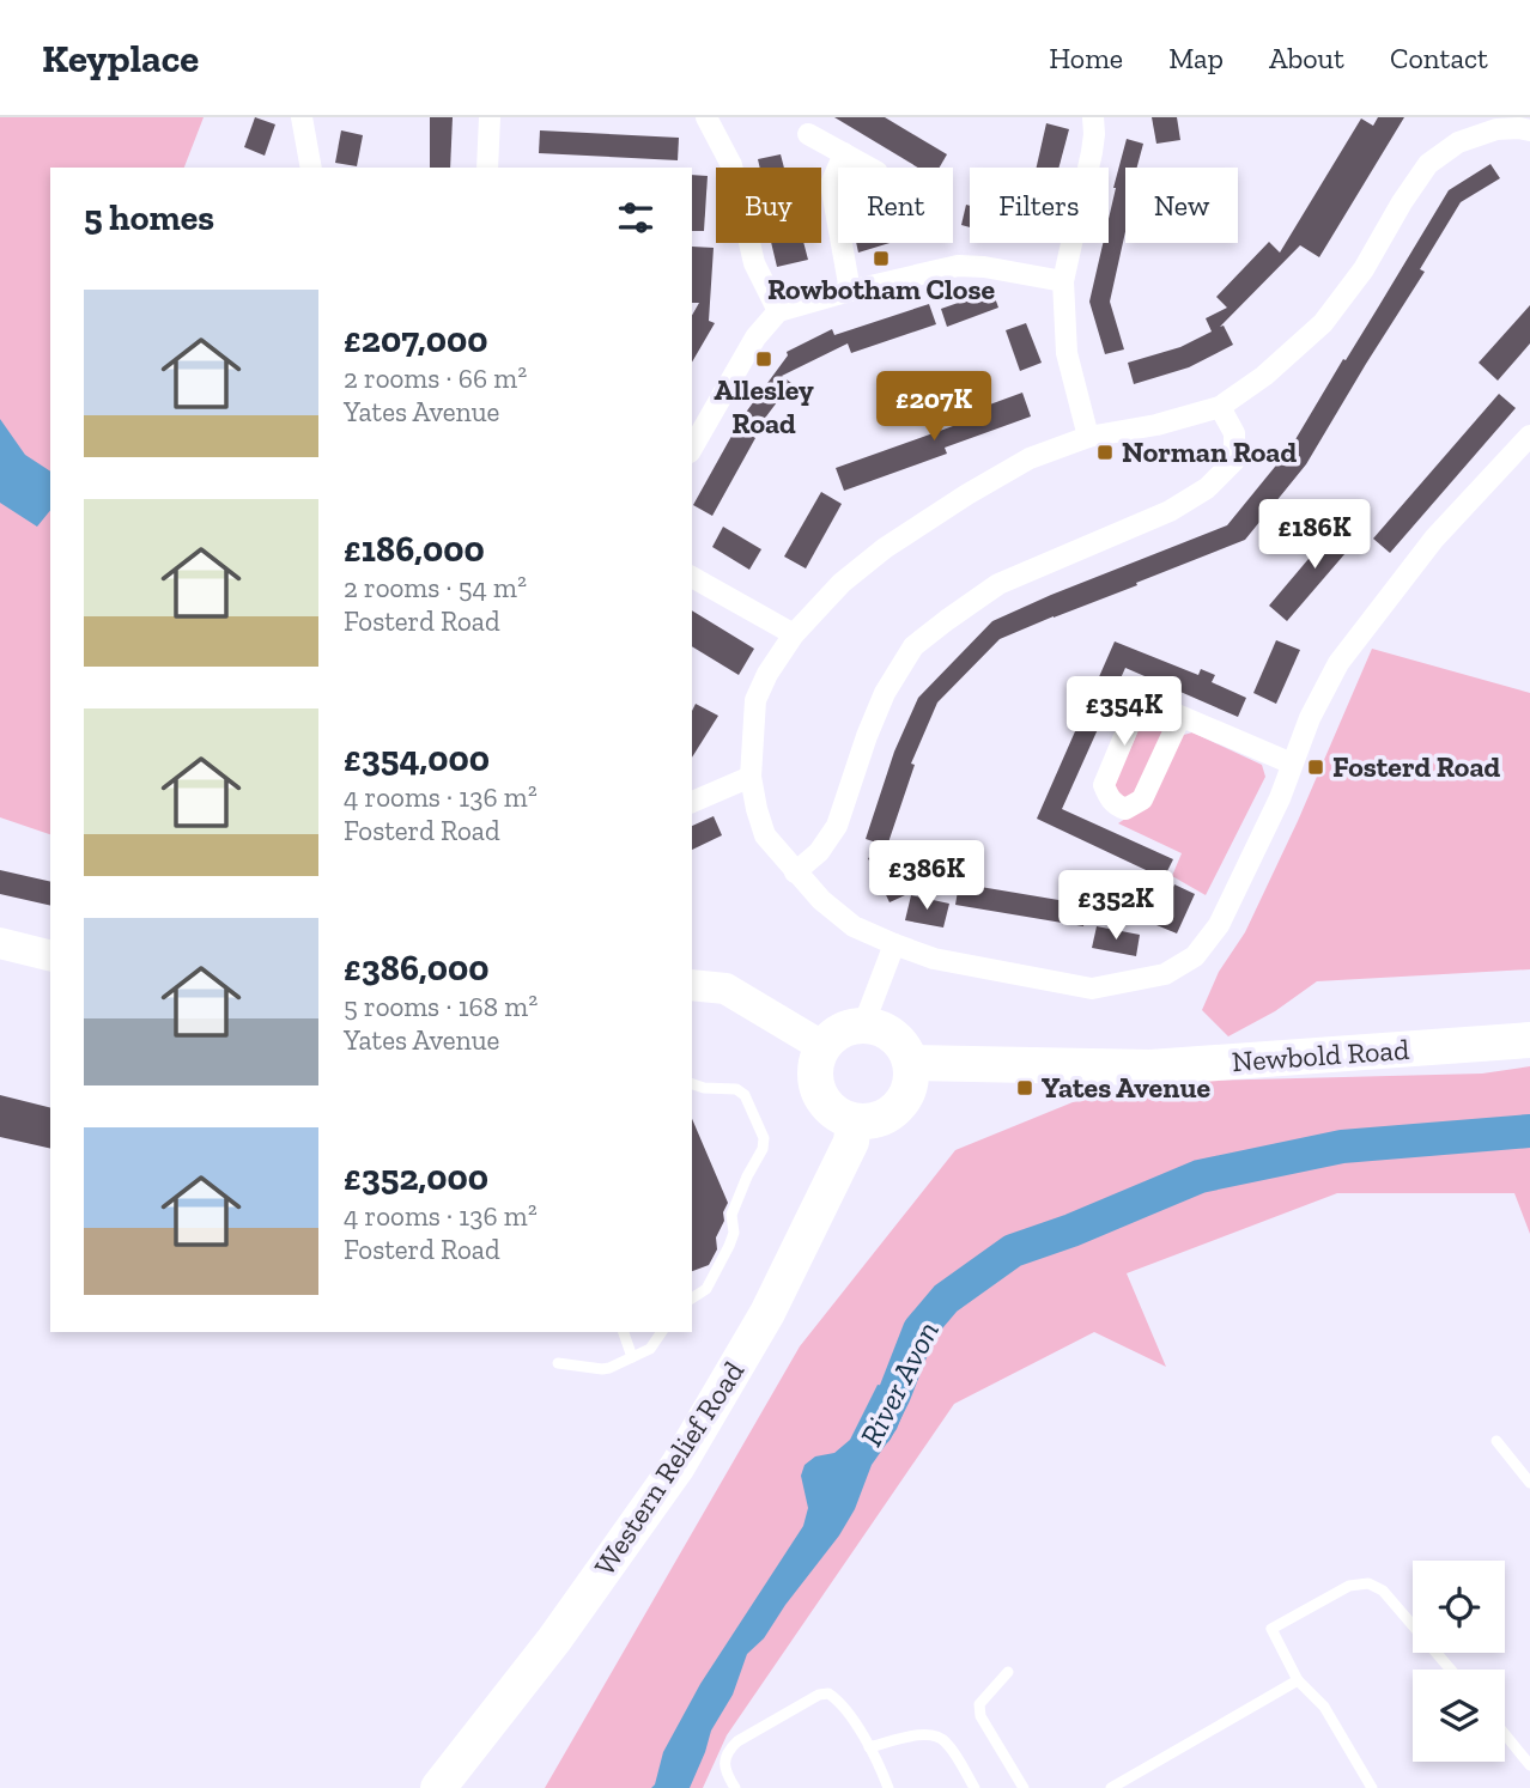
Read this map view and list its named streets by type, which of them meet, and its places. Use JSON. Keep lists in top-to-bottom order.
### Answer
{
  "streets": {
    "highway": ["Newbold Road", "Western Relief Road"]
  },
  "crossings": [
    ["Newbold Road", "Western Relief Road"]
  ],
  "water": ["River Avon"],
  "places": {
    "transit": [
      "Rowbotham Close",
      "Allesley Road",
      "Norman Road",
      "Fosterd Road",
      "Yates Avenue"
    ]
  },
  "page": {
    "header": "Keyplace",
    "nav": [
      "Home",
      "Map",
      "About",
      "Contact"
    ],
    "chip": [
      "Buy",
      "Rent",
      "Filters",
      "New"
    ],
    "heading": "5 homes",
    "list": [
      {
        "name": "£207,000",
        "note": "2 rooms · 66 m² · Yates Avenue"
      },
      {
        "name": "£186,000",
        "note": "2 rooms · 54 m² · Fosterd Road"
      },
      {
        "name": "£354,000",
        "note": "4 rooms · 136 m² · Fosterd Road"
      },
      {
        "name": "£386,000",
        "note": "5 rooms · 168 m² · Yates Avenue"
      },
      {
        "name": "£352,000",
        "note": "4 rooms · 136 m² · Fosterd Road"
      }
    ],
    "price": [
      "£207K",
      "£186K",
      "£354K",
      "£386K",
      "£352K"
    ]
  }
}
